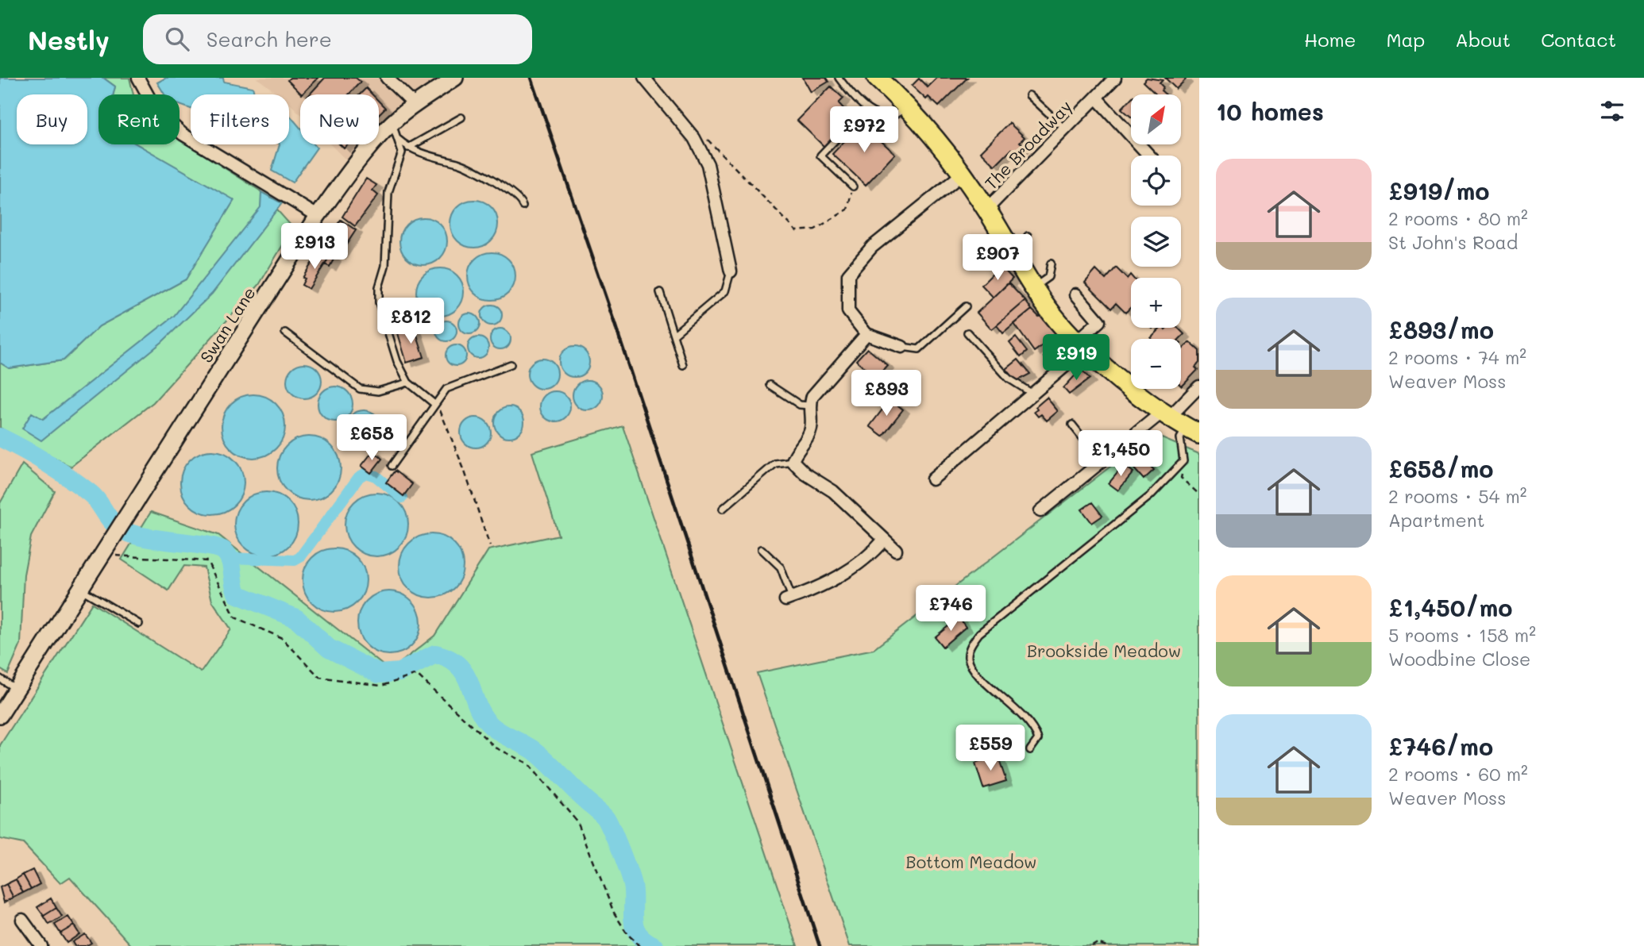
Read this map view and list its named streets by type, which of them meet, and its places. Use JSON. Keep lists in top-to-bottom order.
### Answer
{
  "streets": {
    "street": ["The Broadway", "Swan Lane"]
  },
  "parks": ["Brookside Meadow", "Bottom Meadow"],
  "north": "top right",
  "page": {
    "header": "Nestly",
    "search": "Search here",
    "nav": [
      "Home",
      "Map",
      "About",
      "Contact"
    ],
    "heading": "10 homes",
    "map_buttons": ["+", "−"],
    "chip": [
      "Buy",
      "Rent",
      "Filters",
      "New"
    ],
    "price": [
      "£972",
      "£913",
      "£907",
      "£812",
      "£919",
      "£893",
      "£658",
      "£1,450",
      "£746",
      "£559"
    ],
    "list": [
      {
        "name": "£919/mo",
        "note": "2 rooms · 80 m² · St John's Road"
      },
      {
        "name": "£893/mo",
        "note": "2 rooms · 74 m² · Weaver Moss"
      },
      {
        "name": "£658/mo",
        "note": "2 rooms · 54 m² · Apartment"
      },
      {
        "name": "£1,450/mo",
        "note": "5 rooms · 158 m² · Woodbine Close"
      },
      {
        "name": "£746/mo",
        "note": "2 rooms · 60 m² · Weaver Moss"
      }
    ]
  }
}
